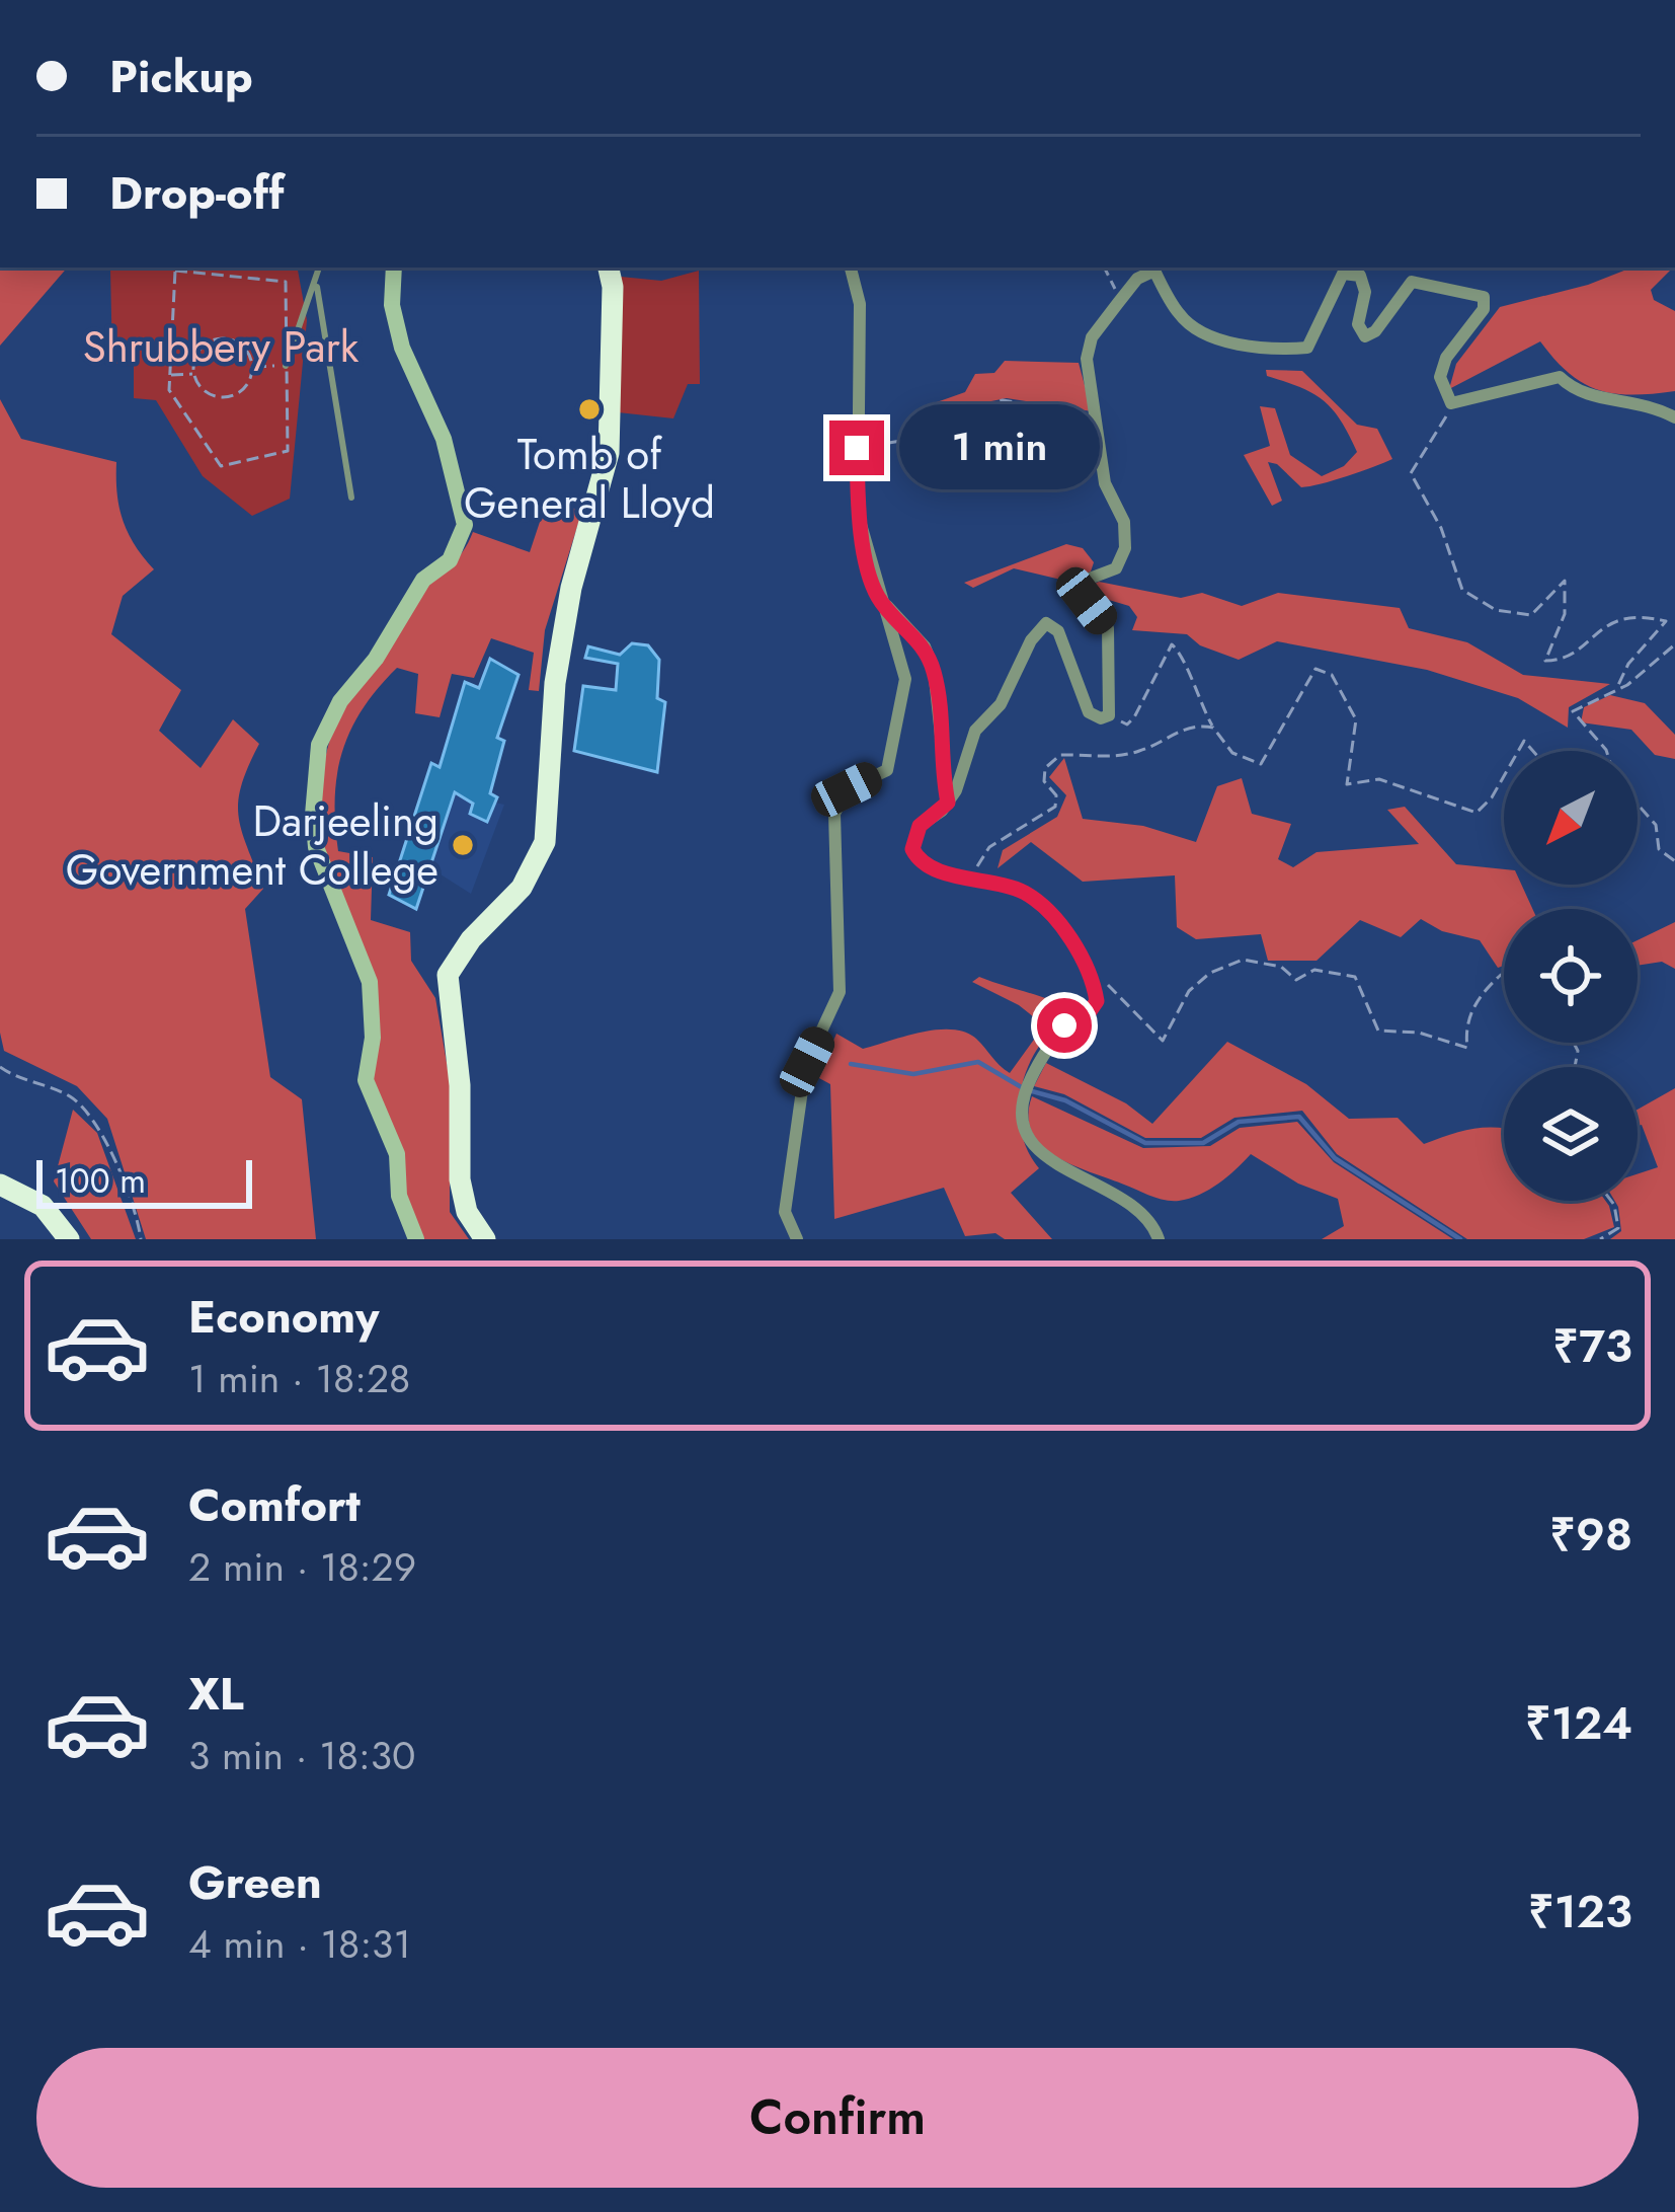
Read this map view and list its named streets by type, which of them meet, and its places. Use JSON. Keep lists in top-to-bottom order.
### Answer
{
  "parks": ["Shrubbery Park"],
  "places": ["Tomb of General Lloyd", "Darjeeling Government College"],
  "scale_bar": "100 m",
  "north": "bottom left",
  "page": {
    "banner": ["Pickup", "Drop-off"],
    "bubble": "1 min",
    "scale": "100 m",
    "list": [
      {
        "name": "Economy",
        "note": "1 min · 18:28",
        "value": "₹73"
      },
      {
        "name": "Comfort",
        "note": "2 min · 18:29",
        "value": "₹98"
      },
      {
        "name": "XL",
        "note": "3 min · 18:30",
        "value": "₹124"
      },
      {
        "name": "Green",
        "note": "4 min · 18:31",
        "value": "₹123"
      }
    ],
    "buttons": "Confirm"
  }
}
